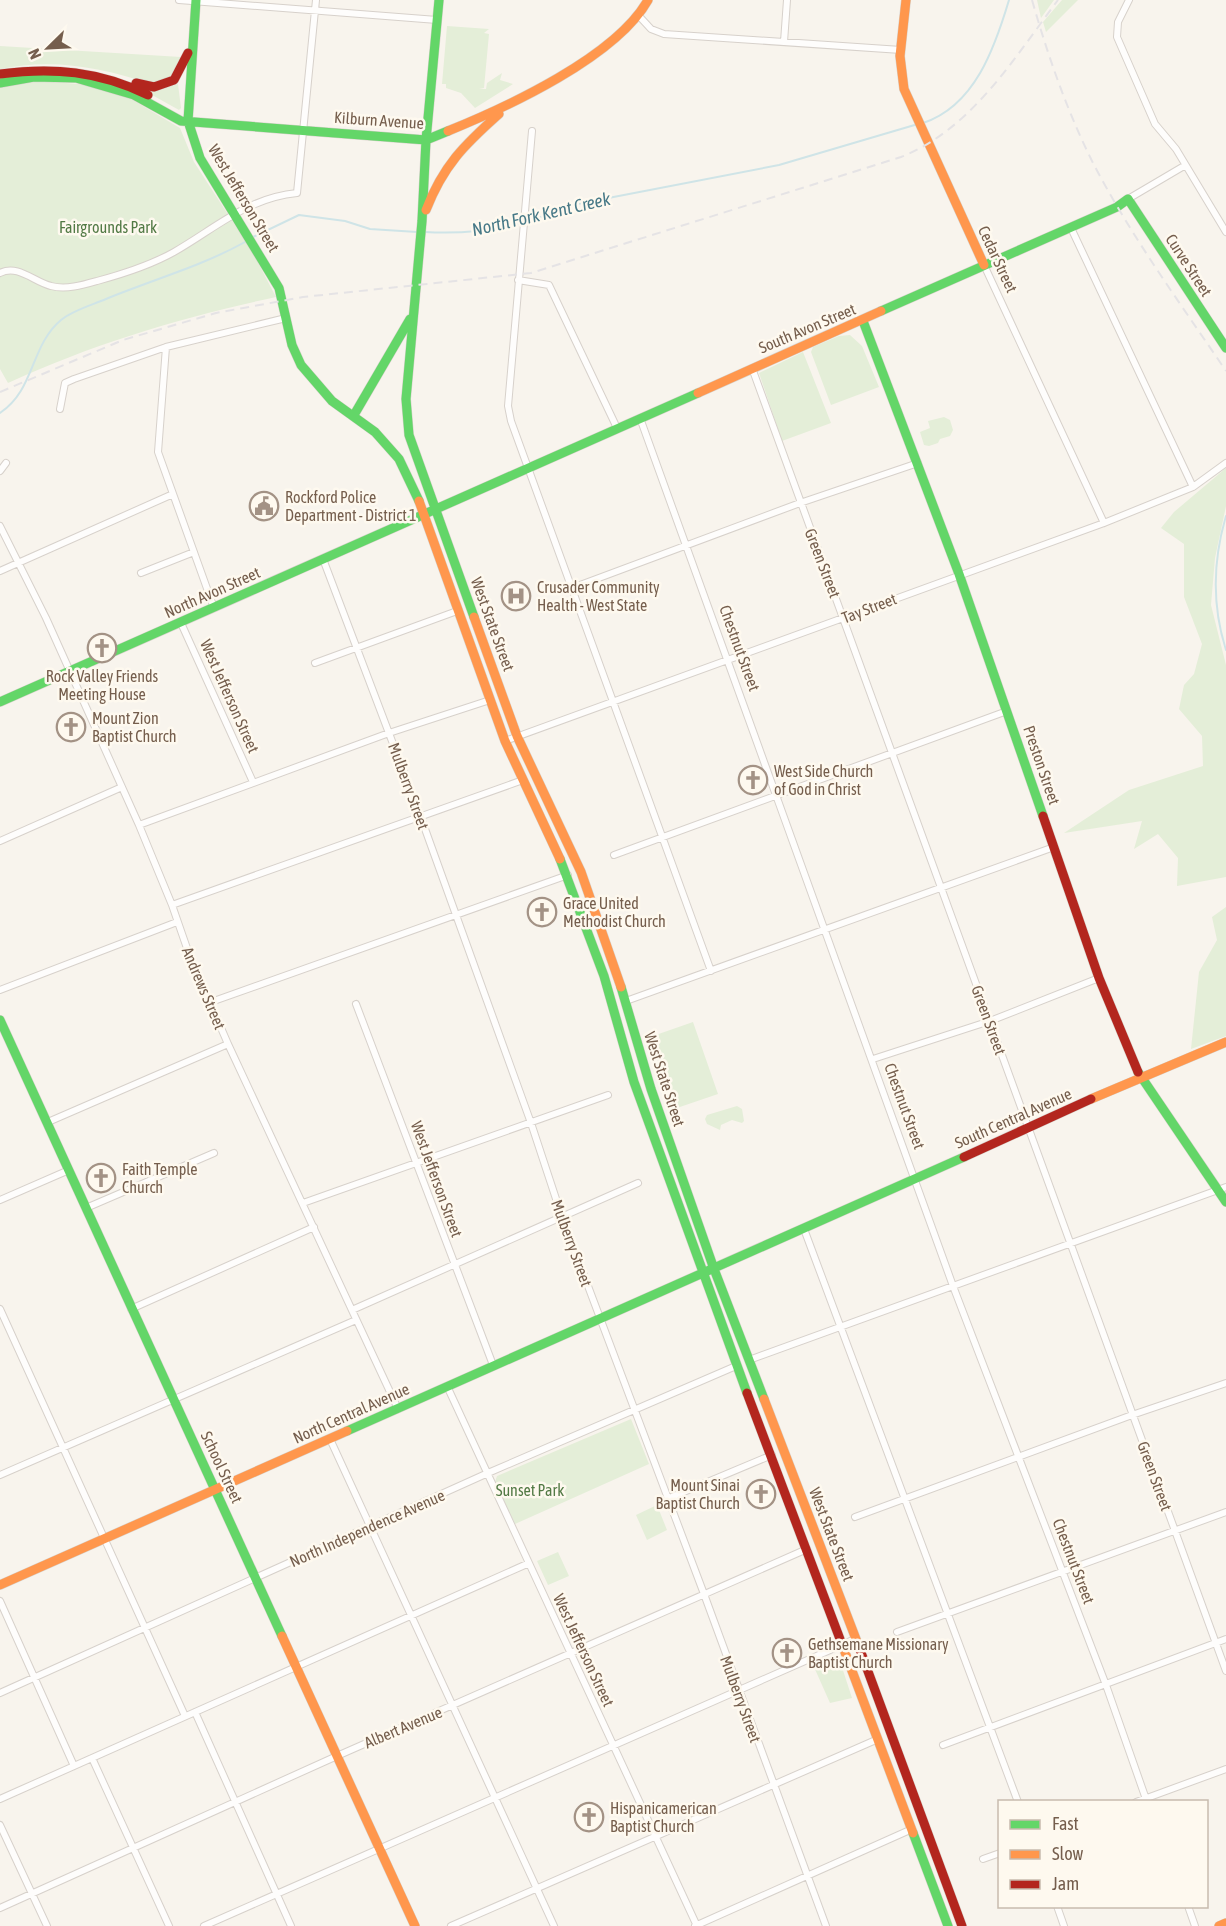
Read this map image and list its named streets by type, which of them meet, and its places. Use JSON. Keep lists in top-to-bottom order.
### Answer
{
  "streets": {
    "main road": [
      "Kilburn Avenue",
      "West Jefferson Street",
      "Cedar Street",
      "Curve Street",
      "South Avon Street",
      "North Avon Street",
      "West State Street",
      "Preston Street",
      "South Central Avenue",
      "North Central Avenue",
      "School Street"
    ],
    "street": [
      "Green Street",
      "Tay Street",
      "Chestnut Street",
      "Mulberry Street",
      "Andrews Street",
      "North Independence Avenue",
      "Albert Avenue"
    ]
  },
  "crossings": [
    ["Kilburn Avenue", "West Jefferson Street"],
    ["Kilburn Avenue", "West State Street"],
    ["West Jefferson Street", "North Avon Street"],
    ["West Jefferson Street", "West State Street"],
    ["West Jefferson Street", "North Central Avenue"],
    ["West Jefferson Street", "North Independence Avenue"],
    ["West Jefferson Street", "Albert Avenue"],
    ["Cedar Street", "South Avon Street"],
    ["Cedar Street", "Tay Street"],
    ["Curve Street", "South Avon Street"],
    ["South Avon Street", "Green Street"],
    ["South Avon Street", "North Avon Street"],
    ["South Avon Street", "West State Street"],
    ["South Avon Street", "Chestnut Street"],
    ["South Avon Street", "Preston Street"],
    ["Green Street", "Tay Street"],
    ["Green Street", "South Central Avenue"],
    ["North Avon Street", "West State Street"],
    ["North Avon Street", "Mulberry Street"],
    ["North Avon Street", "Andrews Street"],
    ["Tay Street", "West State Street"],
    ["Tay Street", "Chestnut Street"],
    ["Tay Street", "Preston Street"],
    ["West State Street", "South Central Avenue"],
    ["West State Street", "North Central Avenue"],
    ["West State Street", "North Independence Avenue"],
    ["West State Street", "Albert Avenue"],
    ["Chestnut Street", "South Central Avenue"],
    ["Preston Street", "South Central Avenue"],
    ["Mulberry Street", "North Central Avenue"],
    ["Mulberry Street", "North Independence Avenue"],
    ["Mulberry Street", "Albert Avenue"],
    ["Andrews Street", "North Central Avenue"],
    ["South Central Avenue", "North Central Avenue"],
    ["North Central Avenue", "School Street"],
    ["School Street", "North Independence Avenue"],
    ["School Street", "Albert Avenue"]
  ],
  "water": ["North Fork Kent Creek"],
  "parks": ["Fairgrounds Park", "Sunset Park"],
  "places": {
    "public building": ["Rockford Police Department - District 1"],
    "hospital": ["Crusader Community Health - West State"],
    "church": [
      "Rock Valley Friends Meeting House",
      "Mount Zion Baptist Church",
      "West Side Church of God in Christ",
      "Grace United Methodist Church",
      "Faith Temple Church",
      "Mount Sinai Baptist Church",
      "Gethsemane Missionary Baptist Church",
      "Hispanicamerican Baptist Church"
    ]
  },
  "legend": ["Fast", "Slow", "Jam"],
  "north": "bottom left"
}
